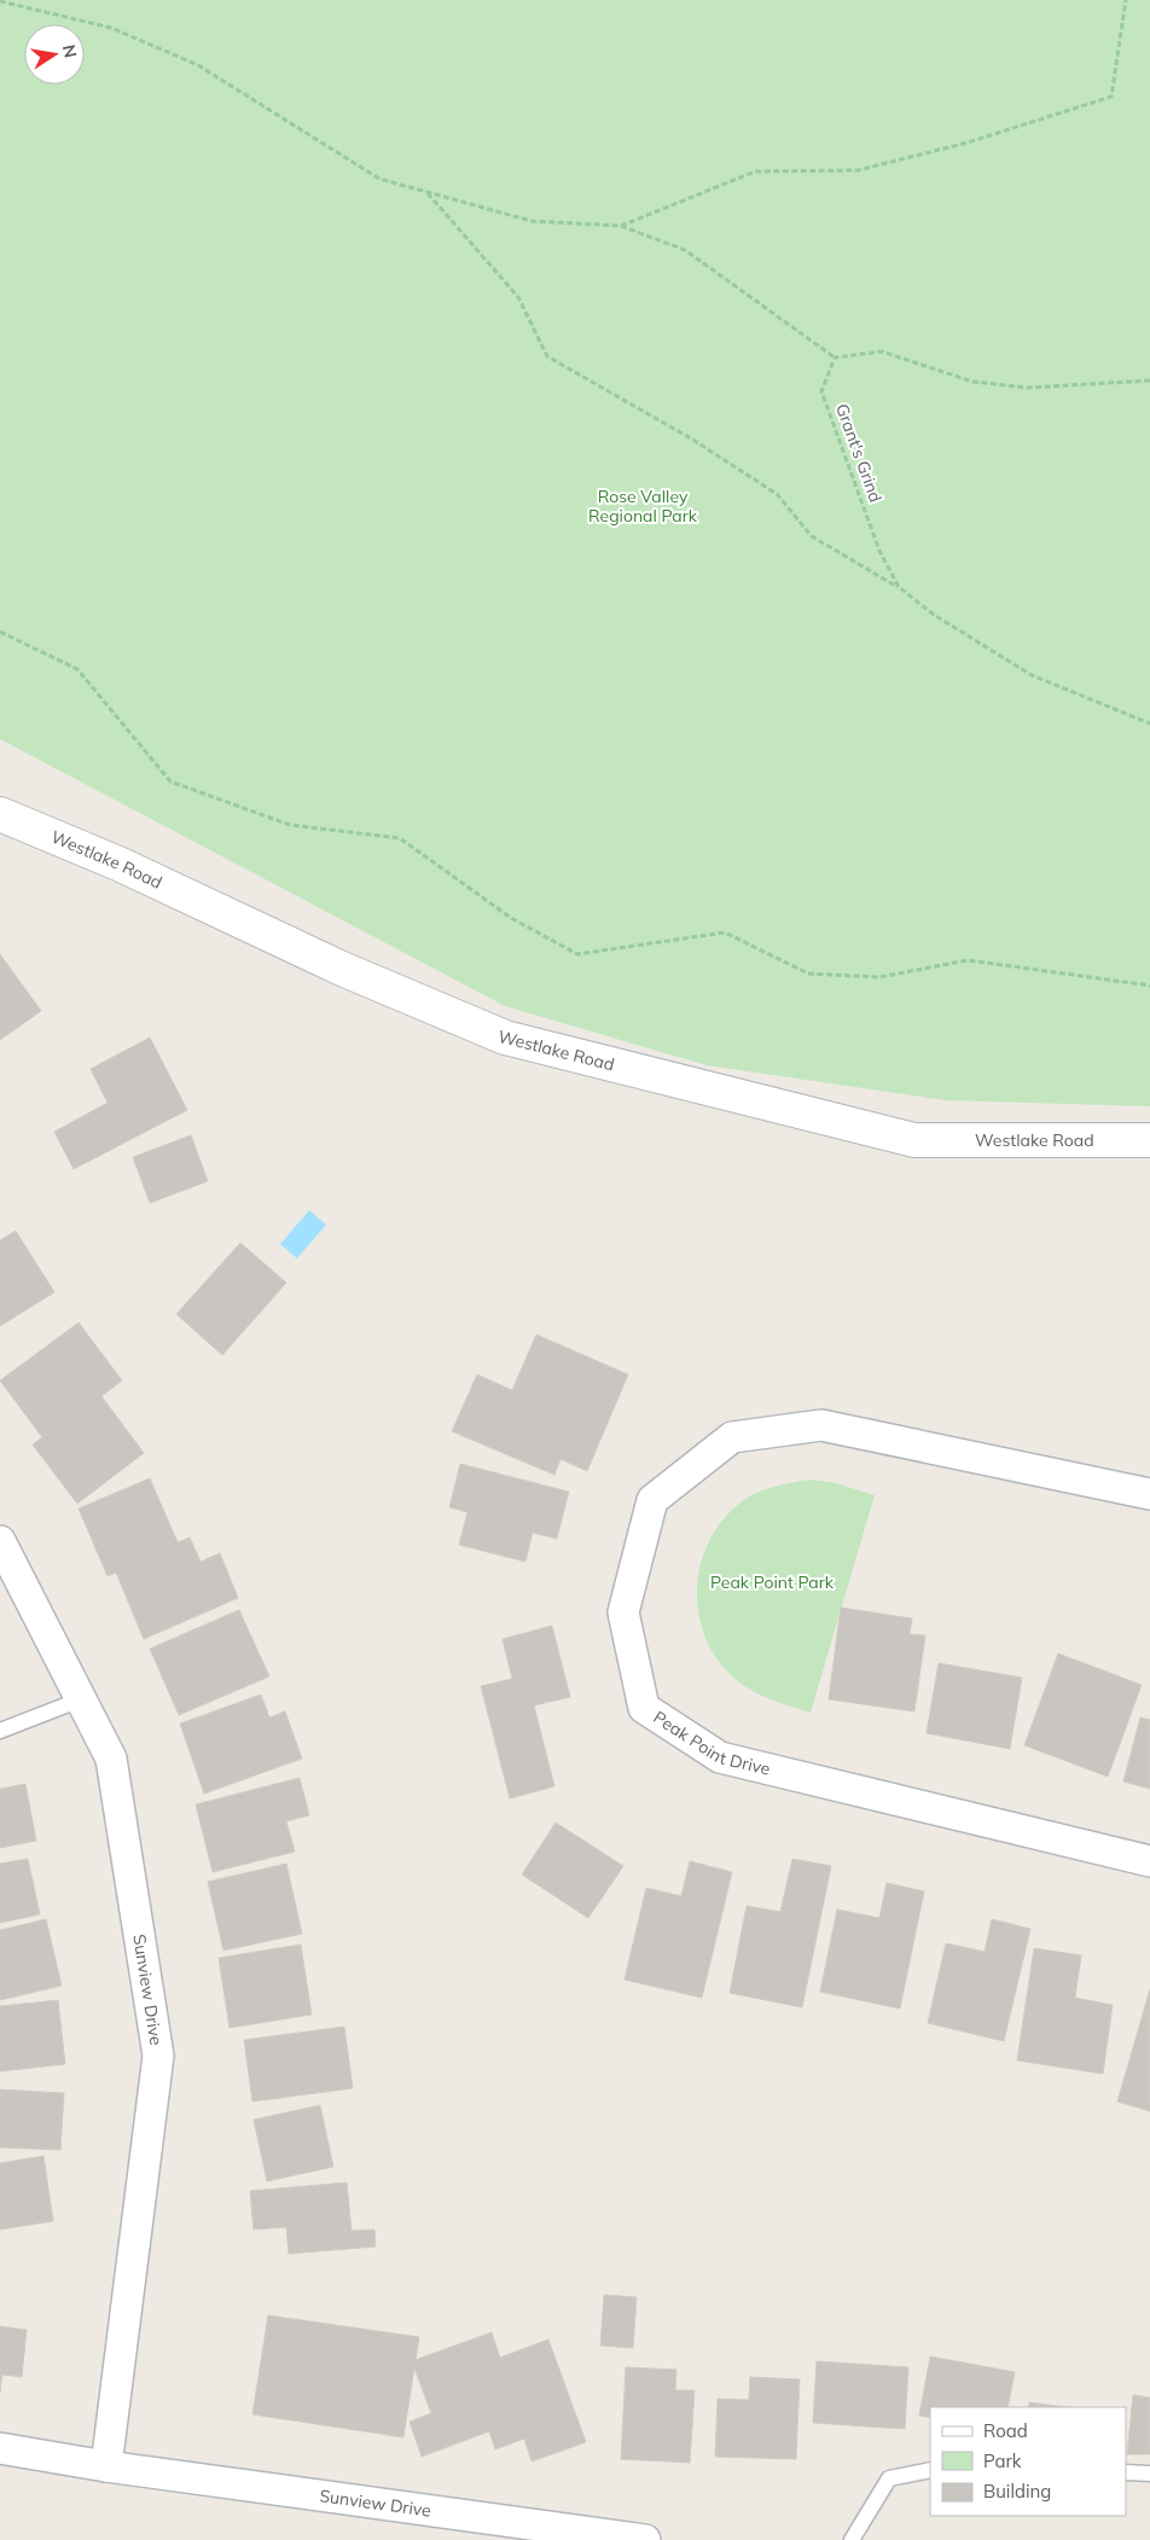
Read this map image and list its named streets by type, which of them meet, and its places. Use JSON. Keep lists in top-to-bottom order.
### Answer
{
  "streets": {
    "street": ["Westlake Road", "Peak Point Drive", "Sunview Drive"],
    "path": ["Grant's Grind"]
  },
  "parks": ["Rose Valley Regional Park", "Peak Point Park"],
  "legend": ["Road", "Park", "Building"],
  "north": "right"
}
